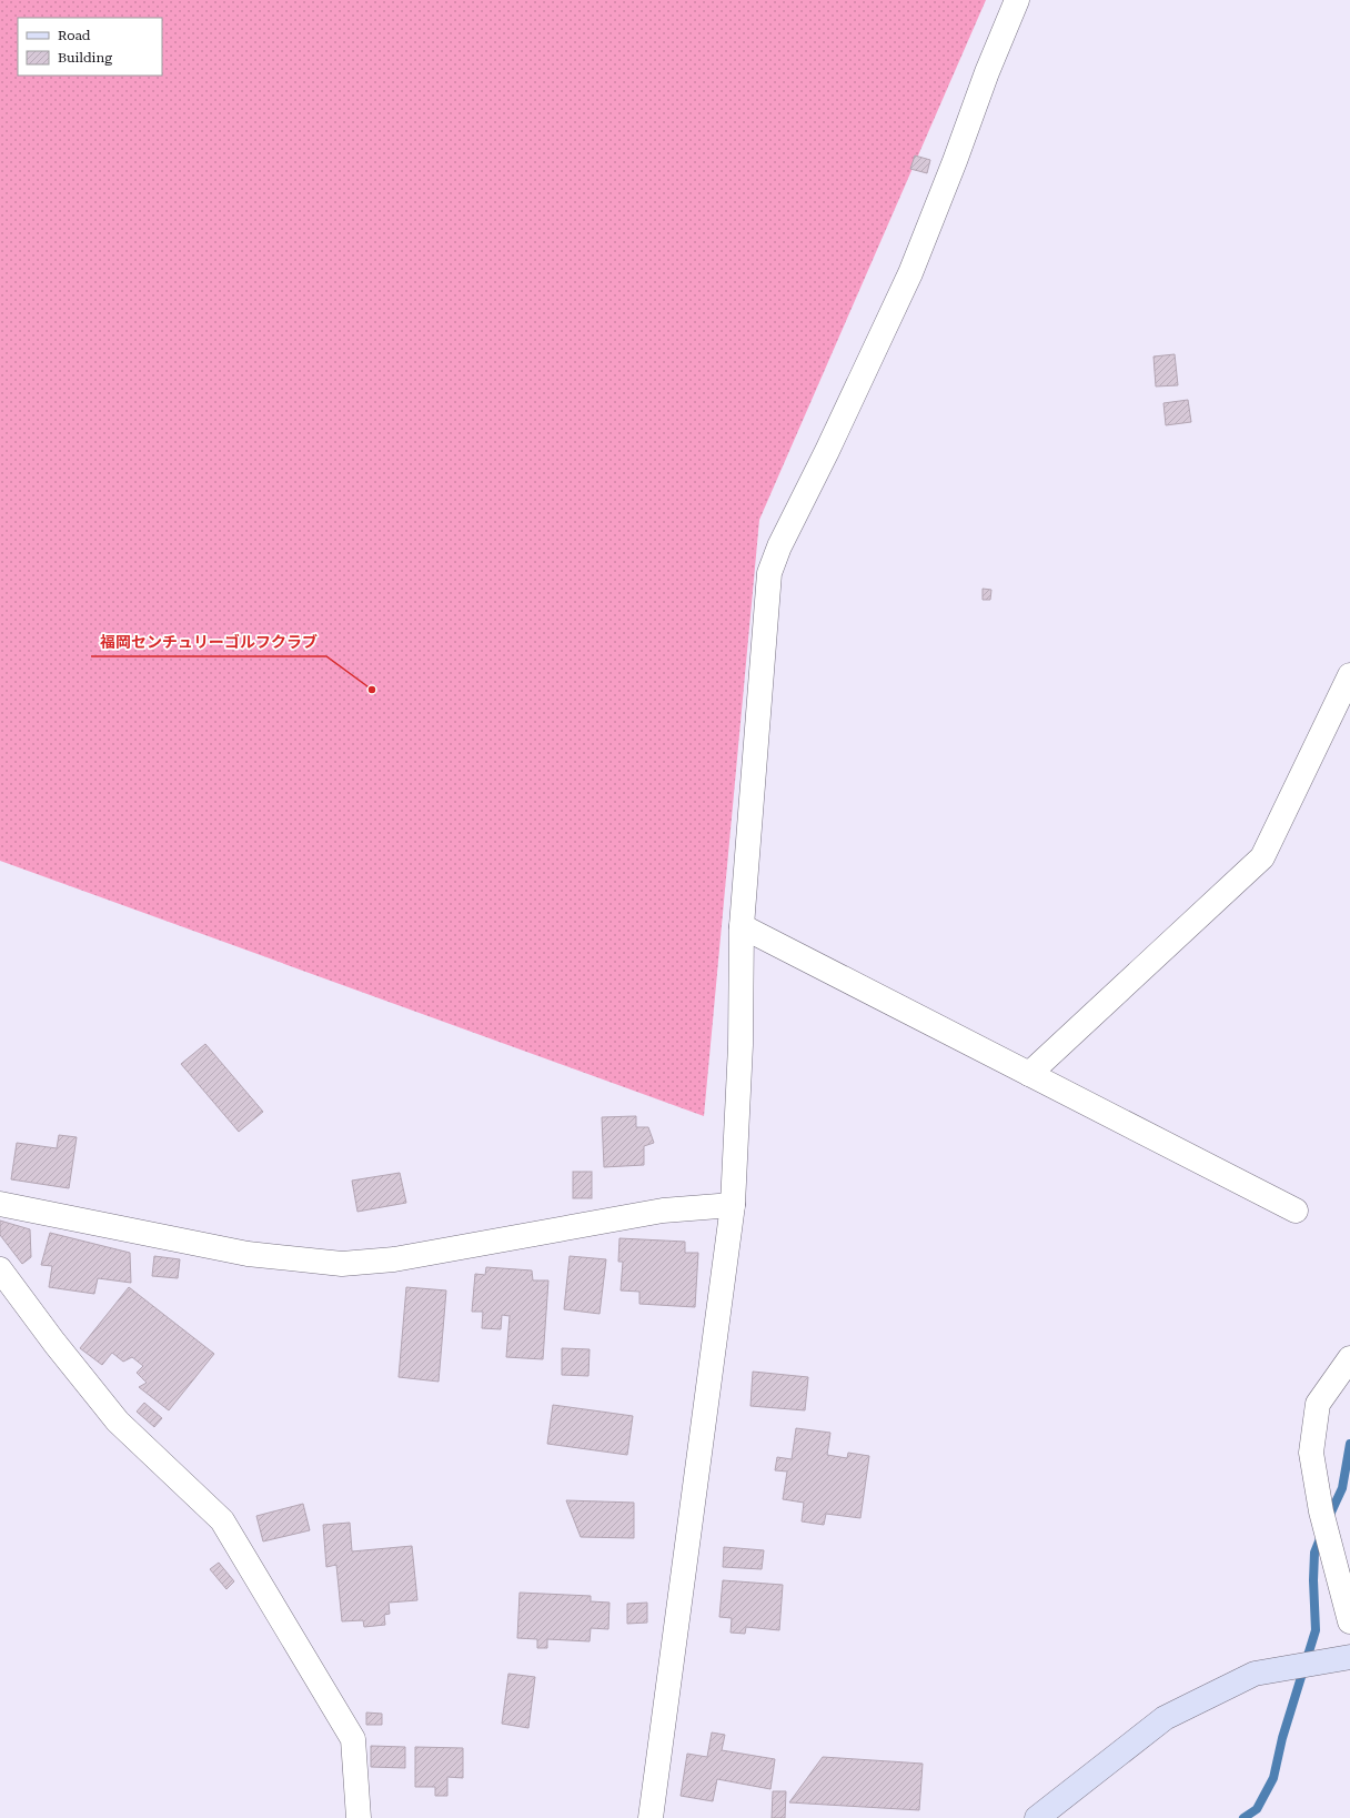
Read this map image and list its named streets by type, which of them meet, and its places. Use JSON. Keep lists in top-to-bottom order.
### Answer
{
  "places": ["福岡センチュリーゴルフクラブ"],
  "legend": ["Road", "Building"]
}
